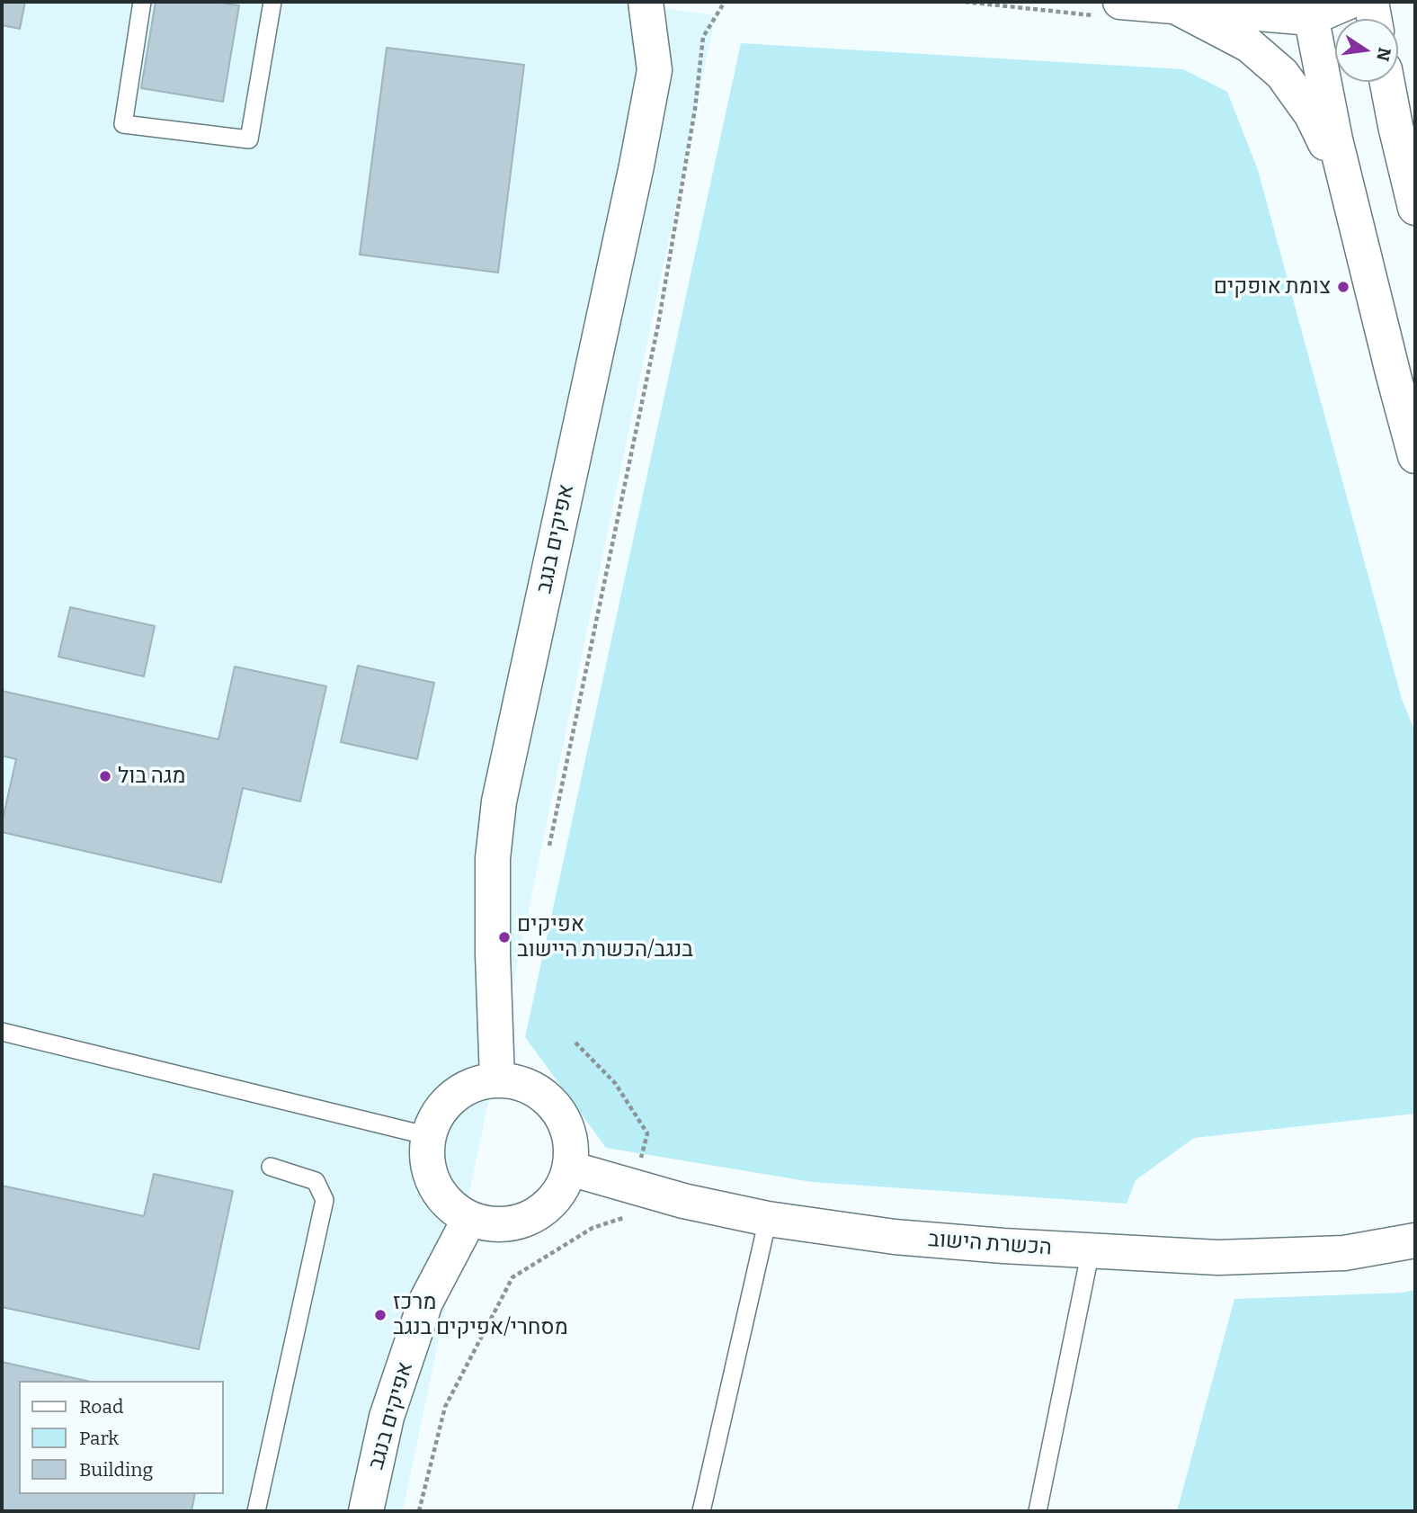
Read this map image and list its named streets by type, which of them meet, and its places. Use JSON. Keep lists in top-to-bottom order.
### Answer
{
  "streets": {
    "street": ["אפיקים בנגב", "הכשרת הישוב"]
  },
  "crossings": [
    ["אפיקים בנגב", "הכשרת הישוב"]
  ],
  "places": [
    "צומת אופקים",
    "מגה בול",
    "אפיקים בנגב/הכשרת היישוב",
    "מרכז מסחרי/אפיקים בנגב"
  ],
  "legend": ["Road", "Park", "Building"],
  "north": "right"
}
